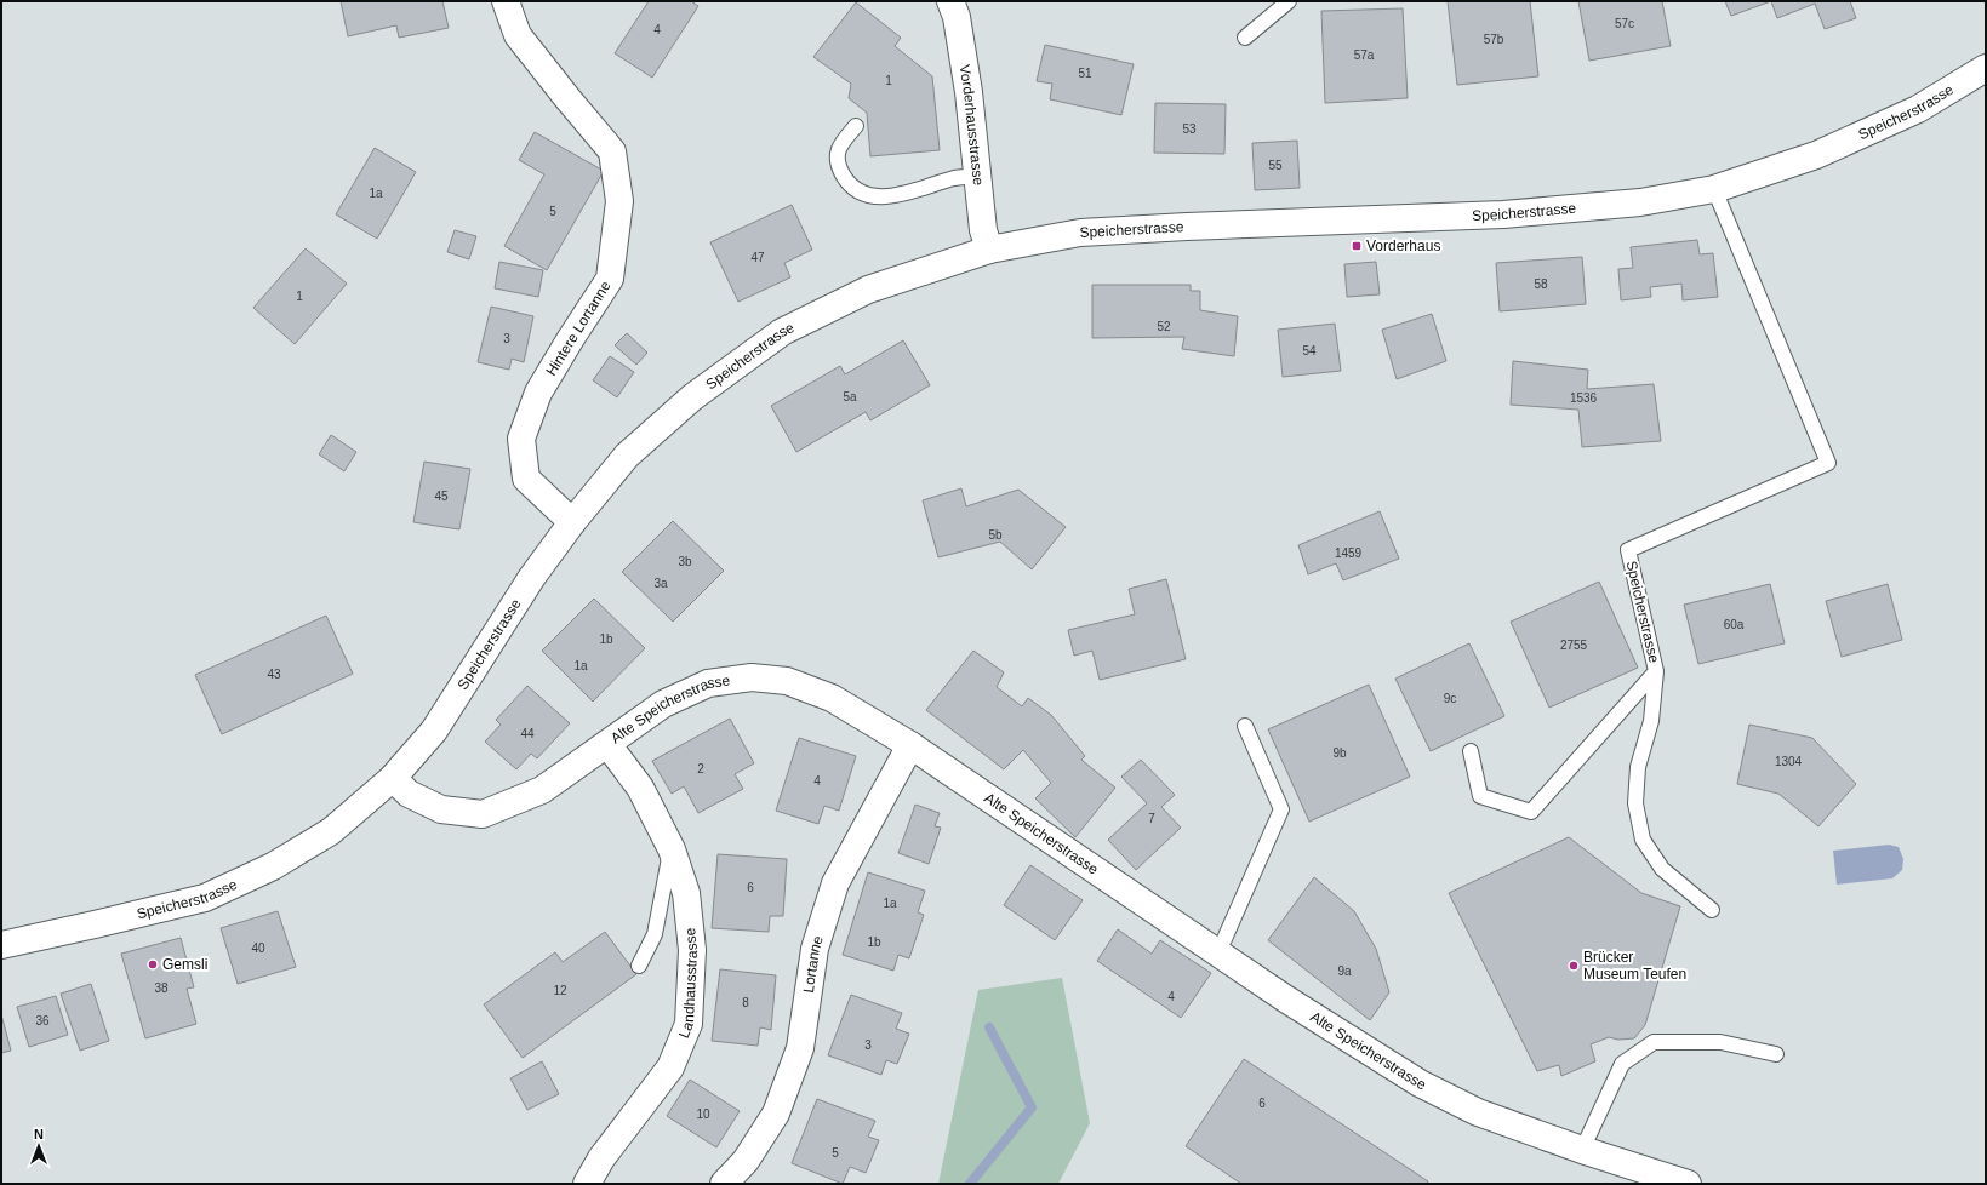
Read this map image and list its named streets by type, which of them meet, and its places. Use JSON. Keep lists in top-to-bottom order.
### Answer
{
  "streets": {
    "street": [
      "Speicherstrasse",
      "Vorderhausstrasse",
      "Hintere Lortanne",
      "Alte Speicherstrasse",
      "Lortanne",
      "Landhausstrasse"
    ]
  },
  "crossings": [
    ["Speicherstrasse", "Vorderhausstrasse"],
    ["Speicherstrasse", "Hintere Lortanne"],
    ["Speicherstrasse", "Alte Speicherstrasse"],
    ["Alte Speicherstrasse", "Lortanne"],
    ["Alte Speicherstrasse", "Landhausstrasse"]
  ],
  "places": {
    "transit": ["Vorderhaus"],
    "other": ["Gemsli", "Brücker Museum Teufen"]
  },
  "house_numbers": [
    "57c",
    "4",
    "57b",
    "57a",
    "51",
    "1",
    "53",
    "55",
    "1a",
    "5",
    "47",
    "58",
    "1",
    "52",
    "3",
    "54",
    "5a",
    "1536",
    "45",
    "5b",
    "1459",
    "3b",
    "3a",
    "60a",
    "1b",
    "2755",
    "1a",
    "43",
    "9c",
    "44",
    "9b",
    "1304",
    "2",
    "4",
    "7",
    "6",
    "1a",
    "1b",
    "40",
    "9a",
    "38",
    "12",
    "4",
    "8",
    "36",
    "3",
    "6",
    "10",
    "5"
  ],
  "north": "top"
}
